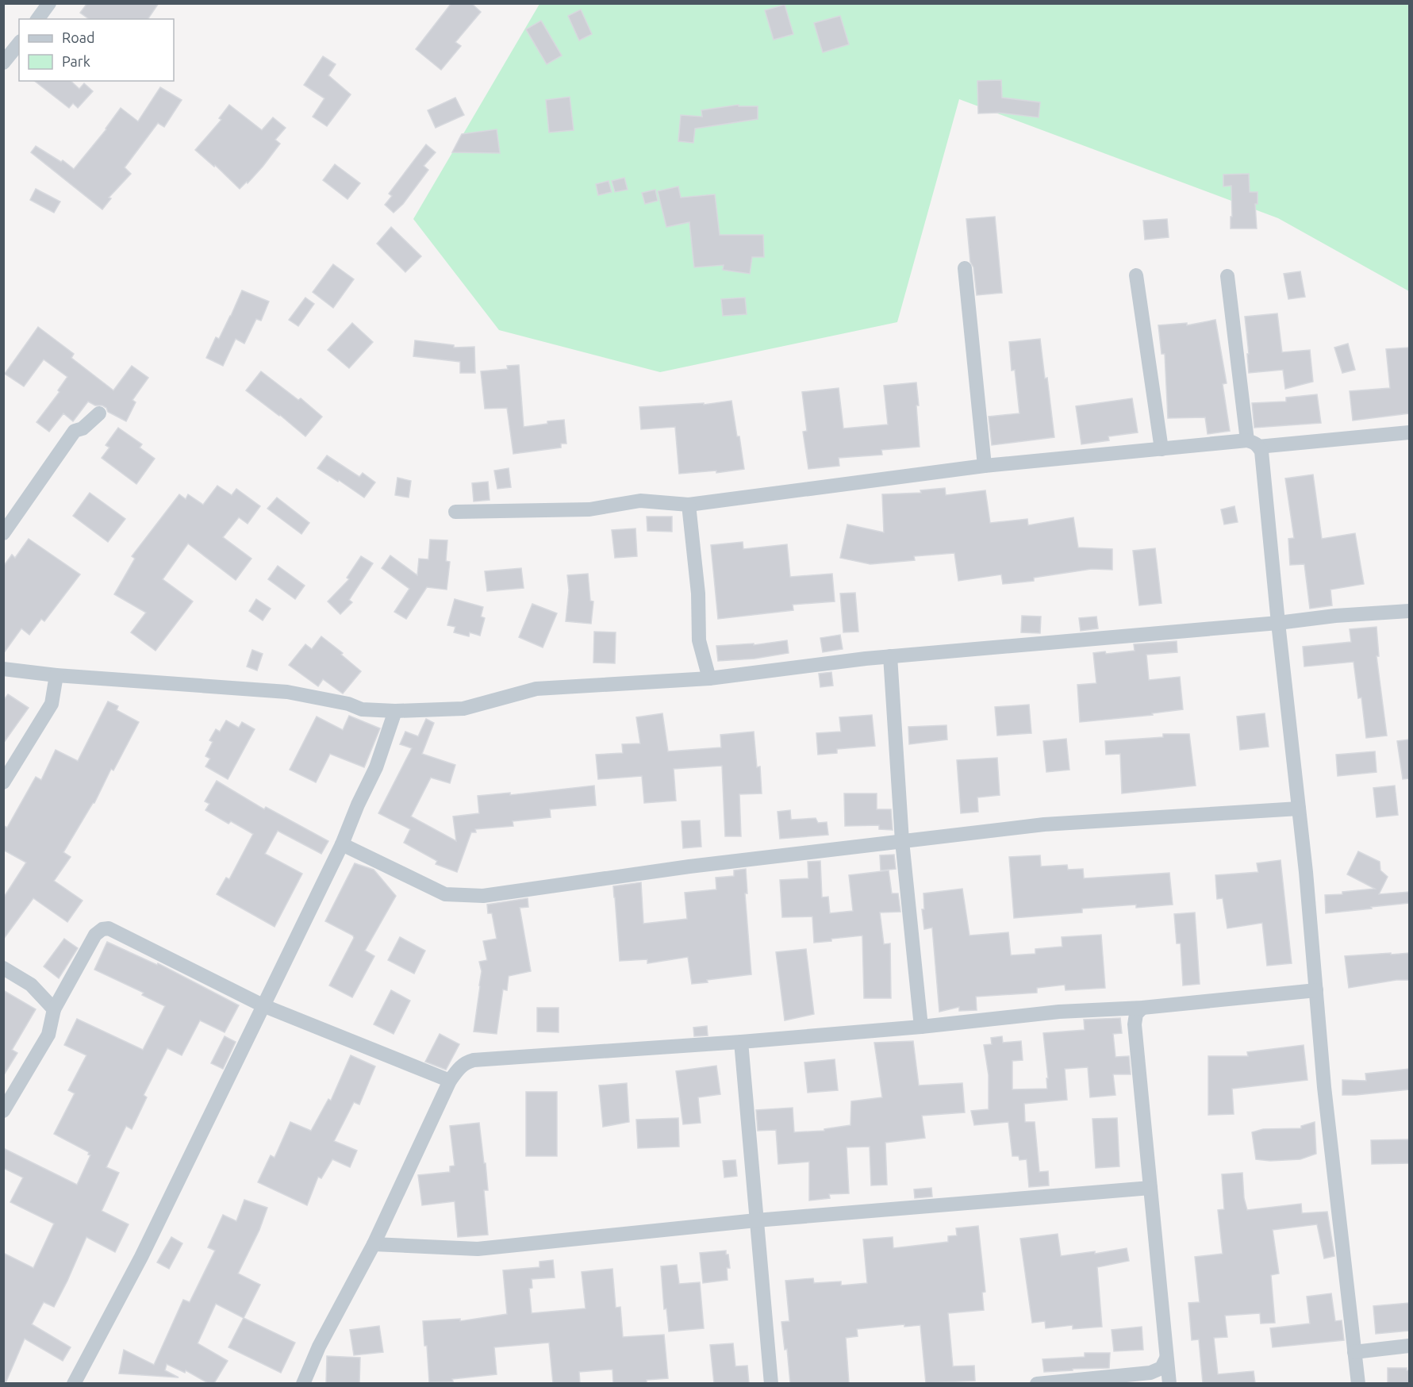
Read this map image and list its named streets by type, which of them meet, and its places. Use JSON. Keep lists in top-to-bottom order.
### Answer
{
  "legend": ["Road", "Park"]
}
